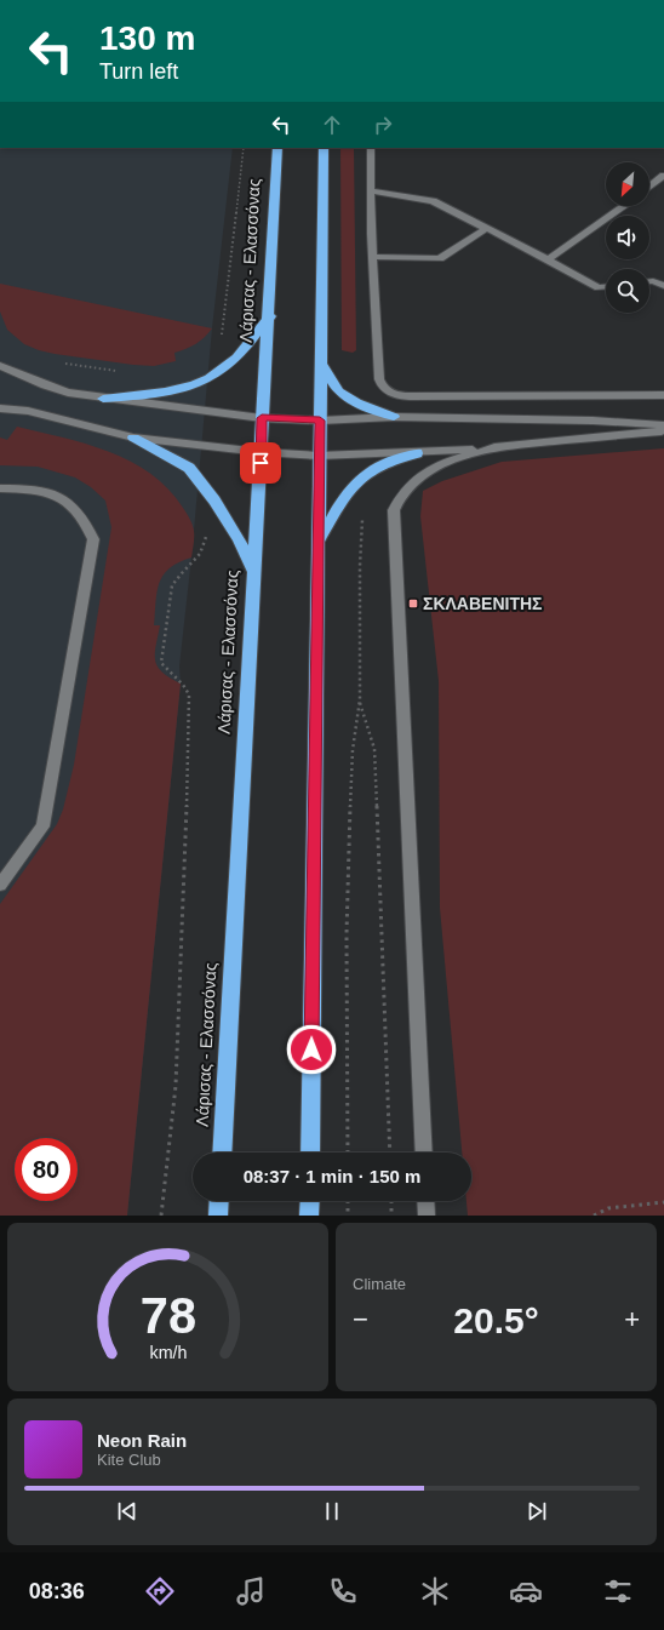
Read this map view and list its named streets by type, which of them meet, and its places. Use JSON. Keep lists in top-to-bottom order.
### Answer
{
  "streets": {
    "highway": ["Λάρισας - Ελασσόνας"]
  },
  "places": {
    "transit": ["ΣΚΛΑΒΕΝΙΤΗΣ"]
  },
  "north": "bottom left",
  "page": {
    "turn": ["130 m", "Turn left"],
    "limit": "80",
    "trip": "08:37 · 1 min · 150 m",
    "tile": "Climate",
    "heat": ["−", "20.5°", "+"],
    "song": ["Neon Rain", "Kite Club"],
    "tabs": "08:36",
    "gauge": ["78", "km/h"]
  }
}
